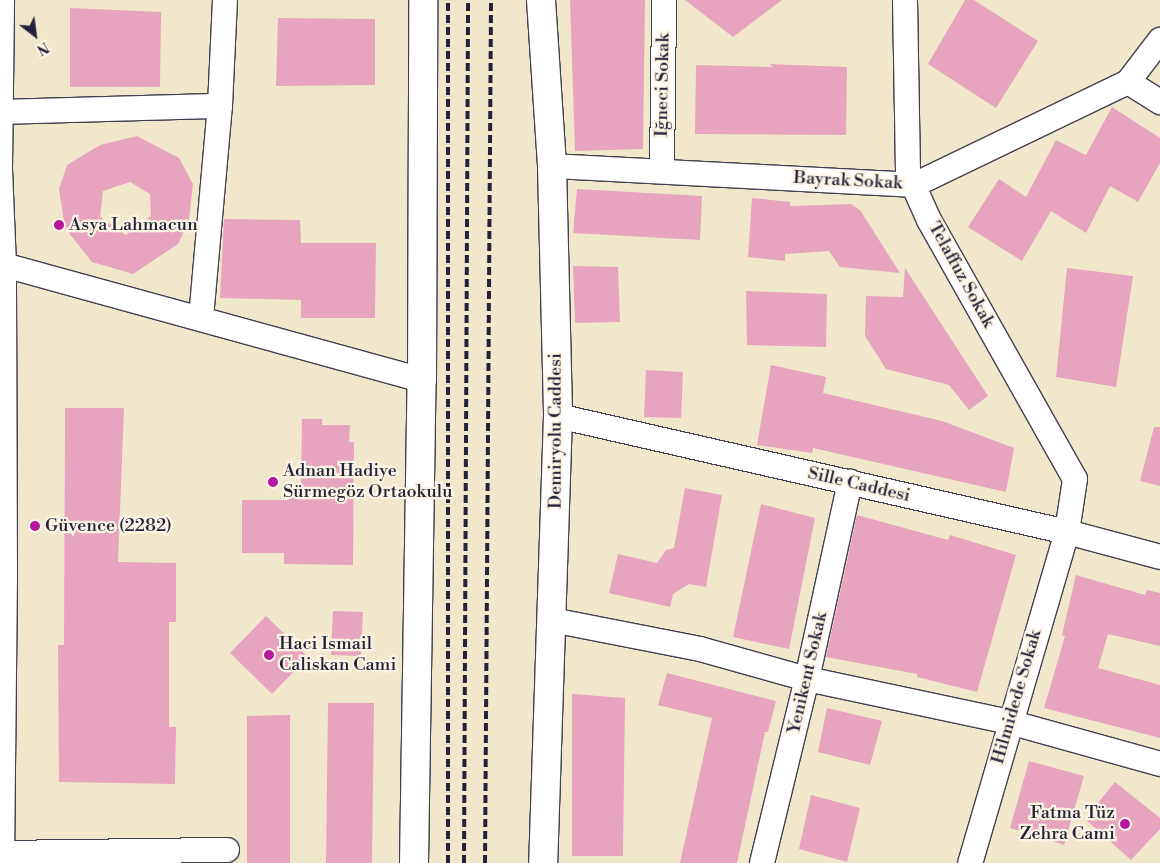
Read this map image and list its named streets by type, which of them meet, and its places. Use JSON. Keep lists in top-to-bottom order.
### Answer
{
  "streets": {
    "main road": ["Demiryolu Caddesi"],
    "street": [
      "Iğneci Sokak",
      "Bayrak Sokak",
      "Telaffuz Sokak",
      "Sille Caddesi",
      "Yenikent Sokak",
      "Hilmidede Sokak"
    ]
  },
  "crossings": [
    ["Iğneci Sokak", "Bayrak Sokak"],
    ["Bayrak Sokak", "Telaffuz Sokak"],
    ["Bayrak Sokak", "Demiryolu Caddesi"],
    ["Telaffuz Sokak", "Sille Caddesi"],
    ["Telaffuz Sokak", "Hilmidede Sokak"],
    ["Demiryolu Caddesi", "Sille Caddesi"],
    ["Sille Caddesi", "Yenikent Sokak"],
    ["Sille Caddesi", "Hilmidede Sokak"]
  ],
  "places": [
    "Asya Lahmacun",
    "Adnan Hadiye Sürmegöz Ortaokulu",
    "Güvence (2282)",
    "Haci Ismail Caliskan Cami",
    "Fatma Tüz Zehra Cami"
  ],
  "north": "bottom right"
}
